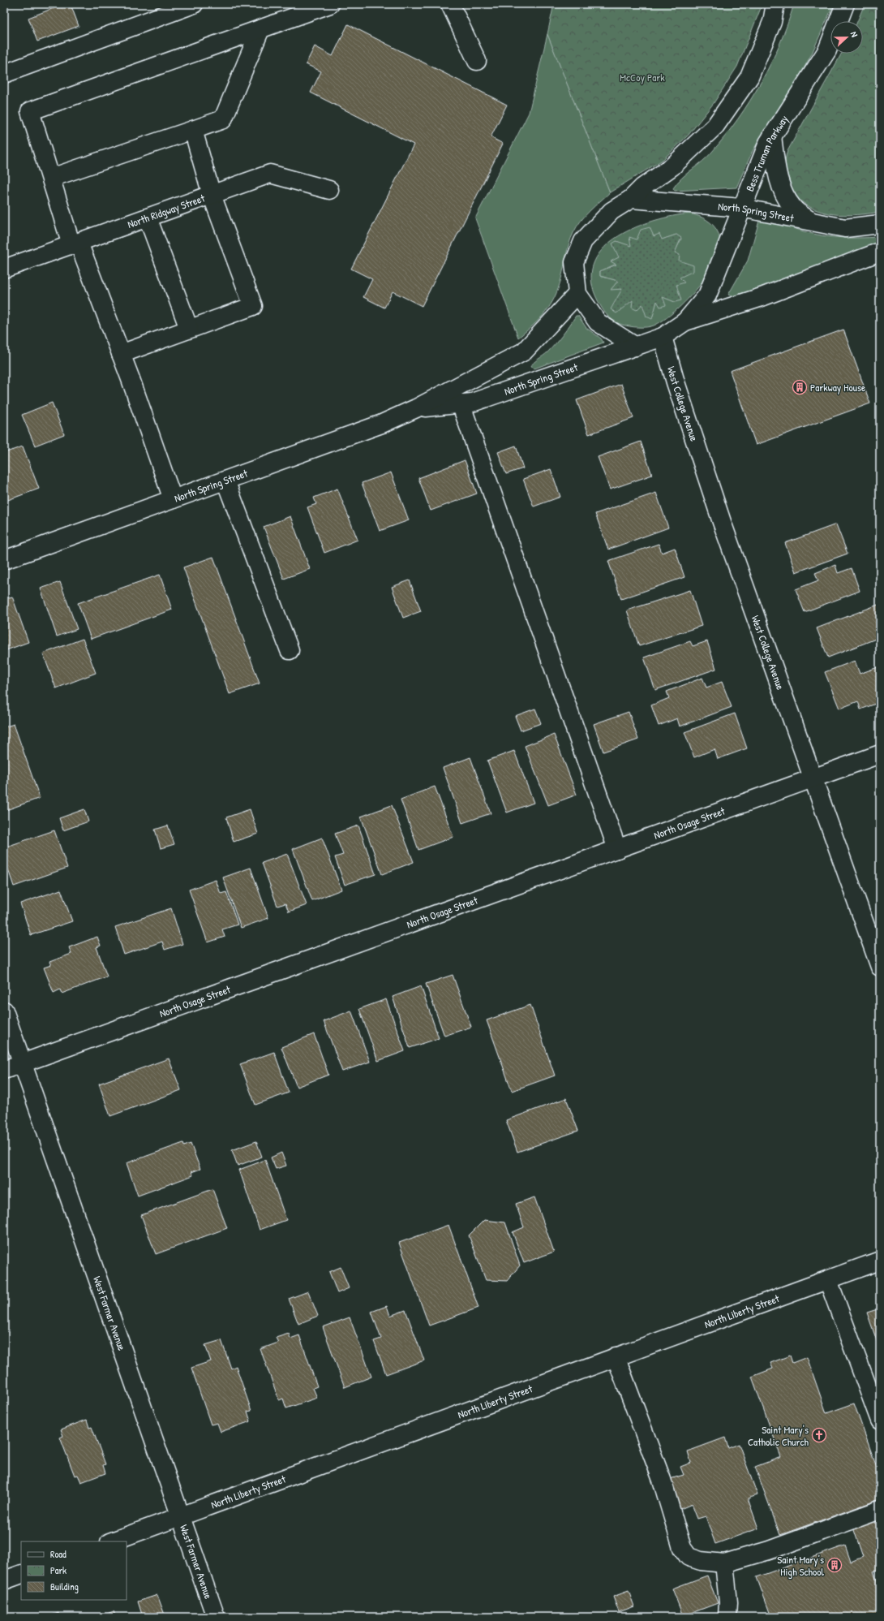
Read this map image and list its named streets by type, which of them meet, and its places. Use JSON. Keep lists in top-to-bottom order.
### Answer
{
  "streets": {
    "street": [
      "Bess Truman Parkway",
      "North Ridgway Street",
      "North Spring Street",
      "West College Avenue",
      "North Osage Street",
      "North Liberty Street",
      "West Farmer Avenue"
    ]
  },
  "crossings": [
    ["Bess Truman Parkway", "North Spring Street"],
    ["North Spring Street", "West College Avenue"],
    ["West College Avenue", "North Osage Street"],
    ["North Osage Street", "West Farmer Avenue"],
    ["North Liberty Street", "West Farmer Avenue"]
  ],
  "parks": ["McCoy Park"],
  "places": {
    "building": ["Parkway House", "Saint Mary's High School"],
    "church": ["Saint Mary's Catholic Church"]
  },
  "legend": ["Road", "Park", "Building"],
  "north": "right"
}
